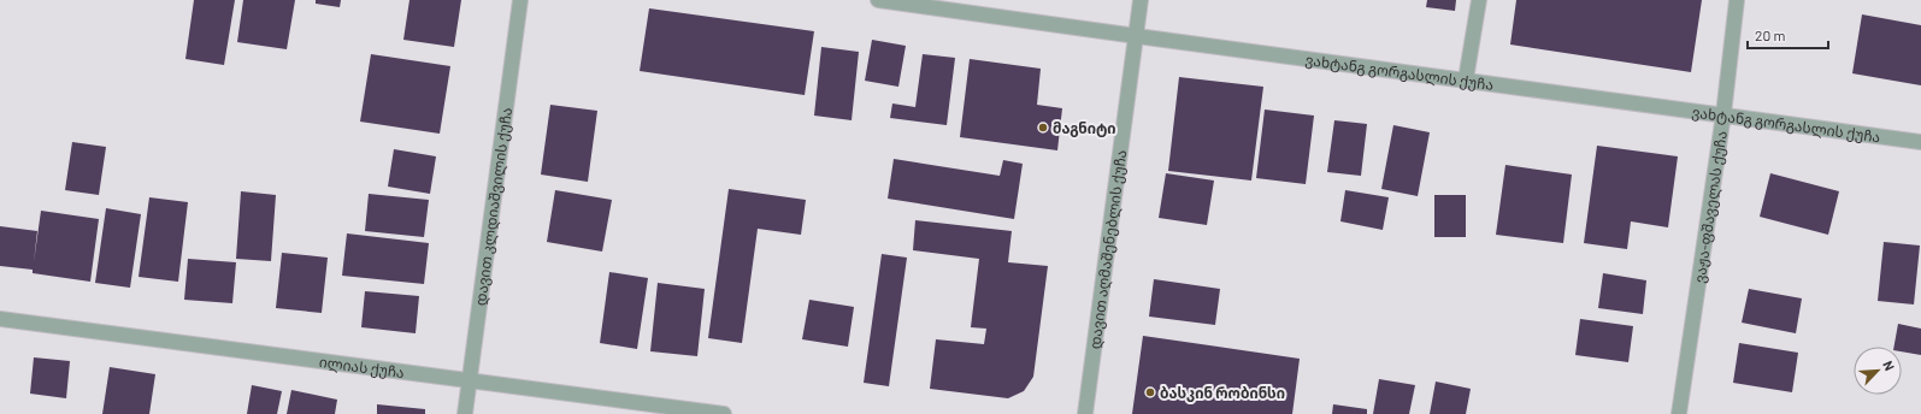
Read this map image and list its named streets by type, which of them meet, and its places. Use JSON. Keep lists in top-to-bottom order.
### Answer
{
  "streets": {
    "street": [
      "ვახტანგ გორგასლის ქუჩა",
      "დავით კლდიაშვილის ქუჩა",
      "ვაჟა-ფშაველას ქუჩა",
      "დავით აღმაშენებლის ქუჩა",
      "ილიას ქუჩა"
    ]
  },
  "crossings": [
    ["ვახტანგ გორგასლის ქუჩა", "ვაჟა-ფშაველას ქუჩა"],
    ["ვახტანგ გორგასლის ქუჩა", "დავით აღმაშენებლის ქუჩა"],
    ["დავით კლდიაშვილის ქუჩა", "ილიას ქუჩა"]
  ],
  "places": ["მაგნიტი", "ბასკინ რობინსი"],
  "scale_bar": "20 m",
  "north": "top right"
}
